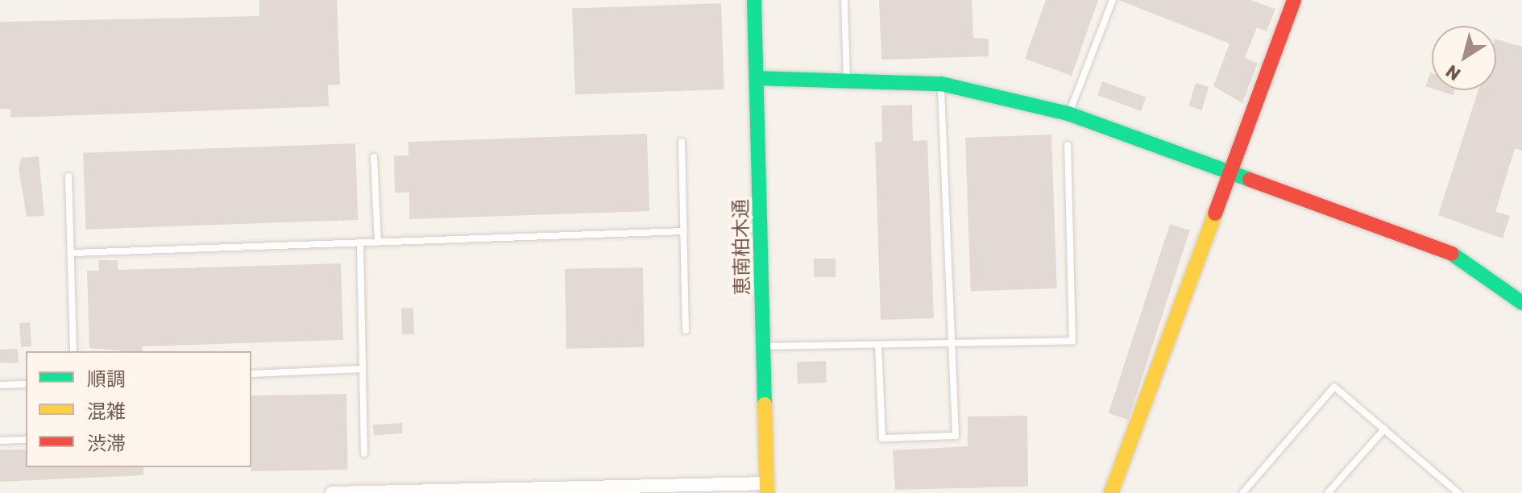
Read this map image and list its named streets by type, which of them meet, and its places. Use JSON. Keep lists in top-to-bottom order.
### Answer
{
  "streets": {
    "street": ["恵南柏木通"]
  },
  "legend": ["順調", "混雑", "渋滞"],
  "north": "bottom left"
}
